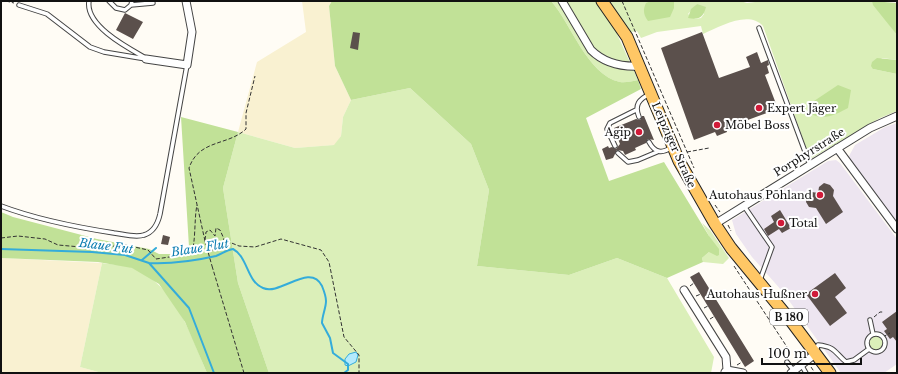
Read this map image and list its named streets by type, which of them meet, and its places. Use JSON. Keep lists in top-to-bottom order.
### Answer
{
  "streets": {
    "main road": ["Leipziger Straße", "B 180"],
    "street": ["Porphyrstraße"]
  },
  "crossings": [
    ["Leipziger Straße", "Porphyrstraße"]
  ],
  "water": ["Blaue Fut", "Blaue Flut"],
  "places": [
    "Expert Jäger",
    "Möbel Boss",
    "Agip",
    "Autohaus Pöhland",
    "Total",
    "Autohaus Hußner"
  ],
  "scale_bar": "100 m"
}
